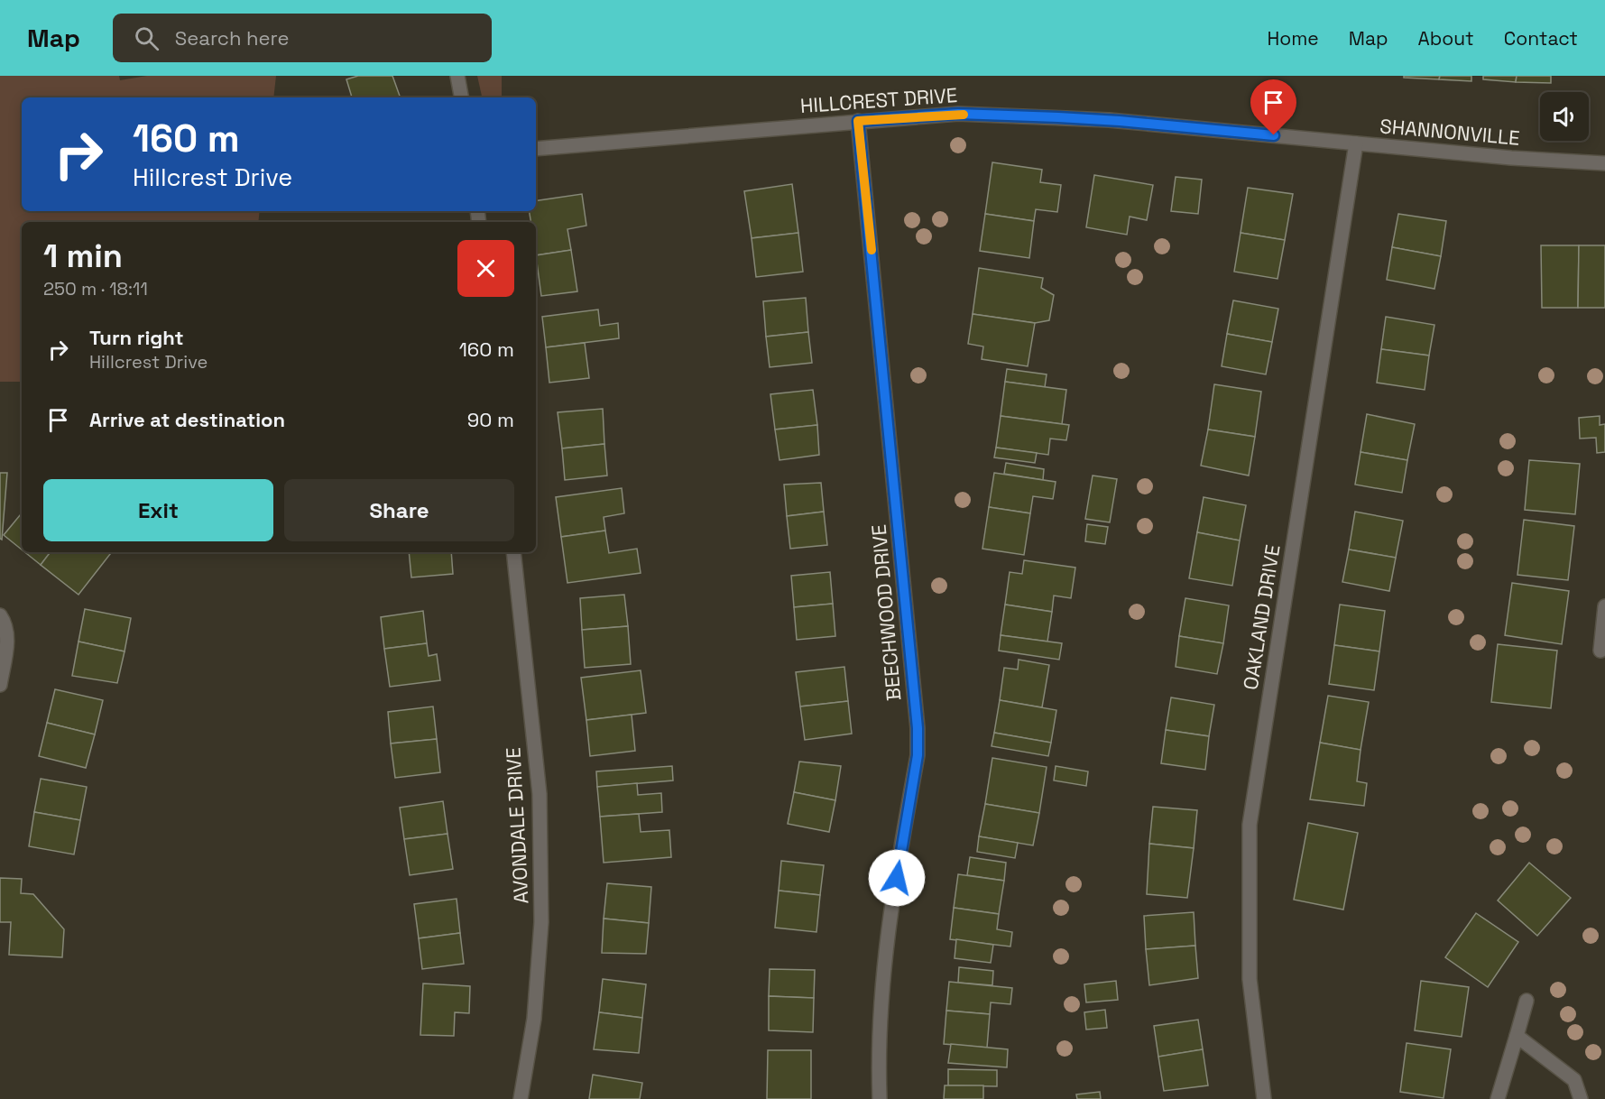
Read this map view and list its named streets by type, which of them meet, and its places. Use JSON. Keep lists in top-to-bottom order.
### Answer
{
  "streets": {
    "street": [
      "HILLCREST DRIVE",
      "SHANNONVILLE",
      "BEECHWOOD DRIVE",
      "OAKLAND DRIVE",
      "AVONDALE DRIVE"
    ]
  },
  "crossings": [
    ["HILLCREST DRIVE", "SHANNONVILLE"],
    ["HILLCREST DRIVE", "BEECHWOOD DRIVE"],
    ["HILLCREST DRIVE", "OAKLAND DRIVE"],
    ["SHANNONVILLE", "OAKLAND DRIVE"]
  ],
  "page": {
    "header": "Map",
    "search": "Search here",
    "nav": [
      "Home",
      "Map",
      "About",
      "Contact"
    ],
    "turn": ["160 m", "Hillcrest Drive"],
    "heading": ["1 min", "250 m · 18:11"],
    "list": [
      {
        "name": "Turn right",
        "note": "Hillcrest Drive",
        "value": "160 m"
      },
      {
        "name": "Arrive at destination",
        "value": "90 m"
      }
    ],
    "buttons": ["Exit", "Share"]
  }
}
